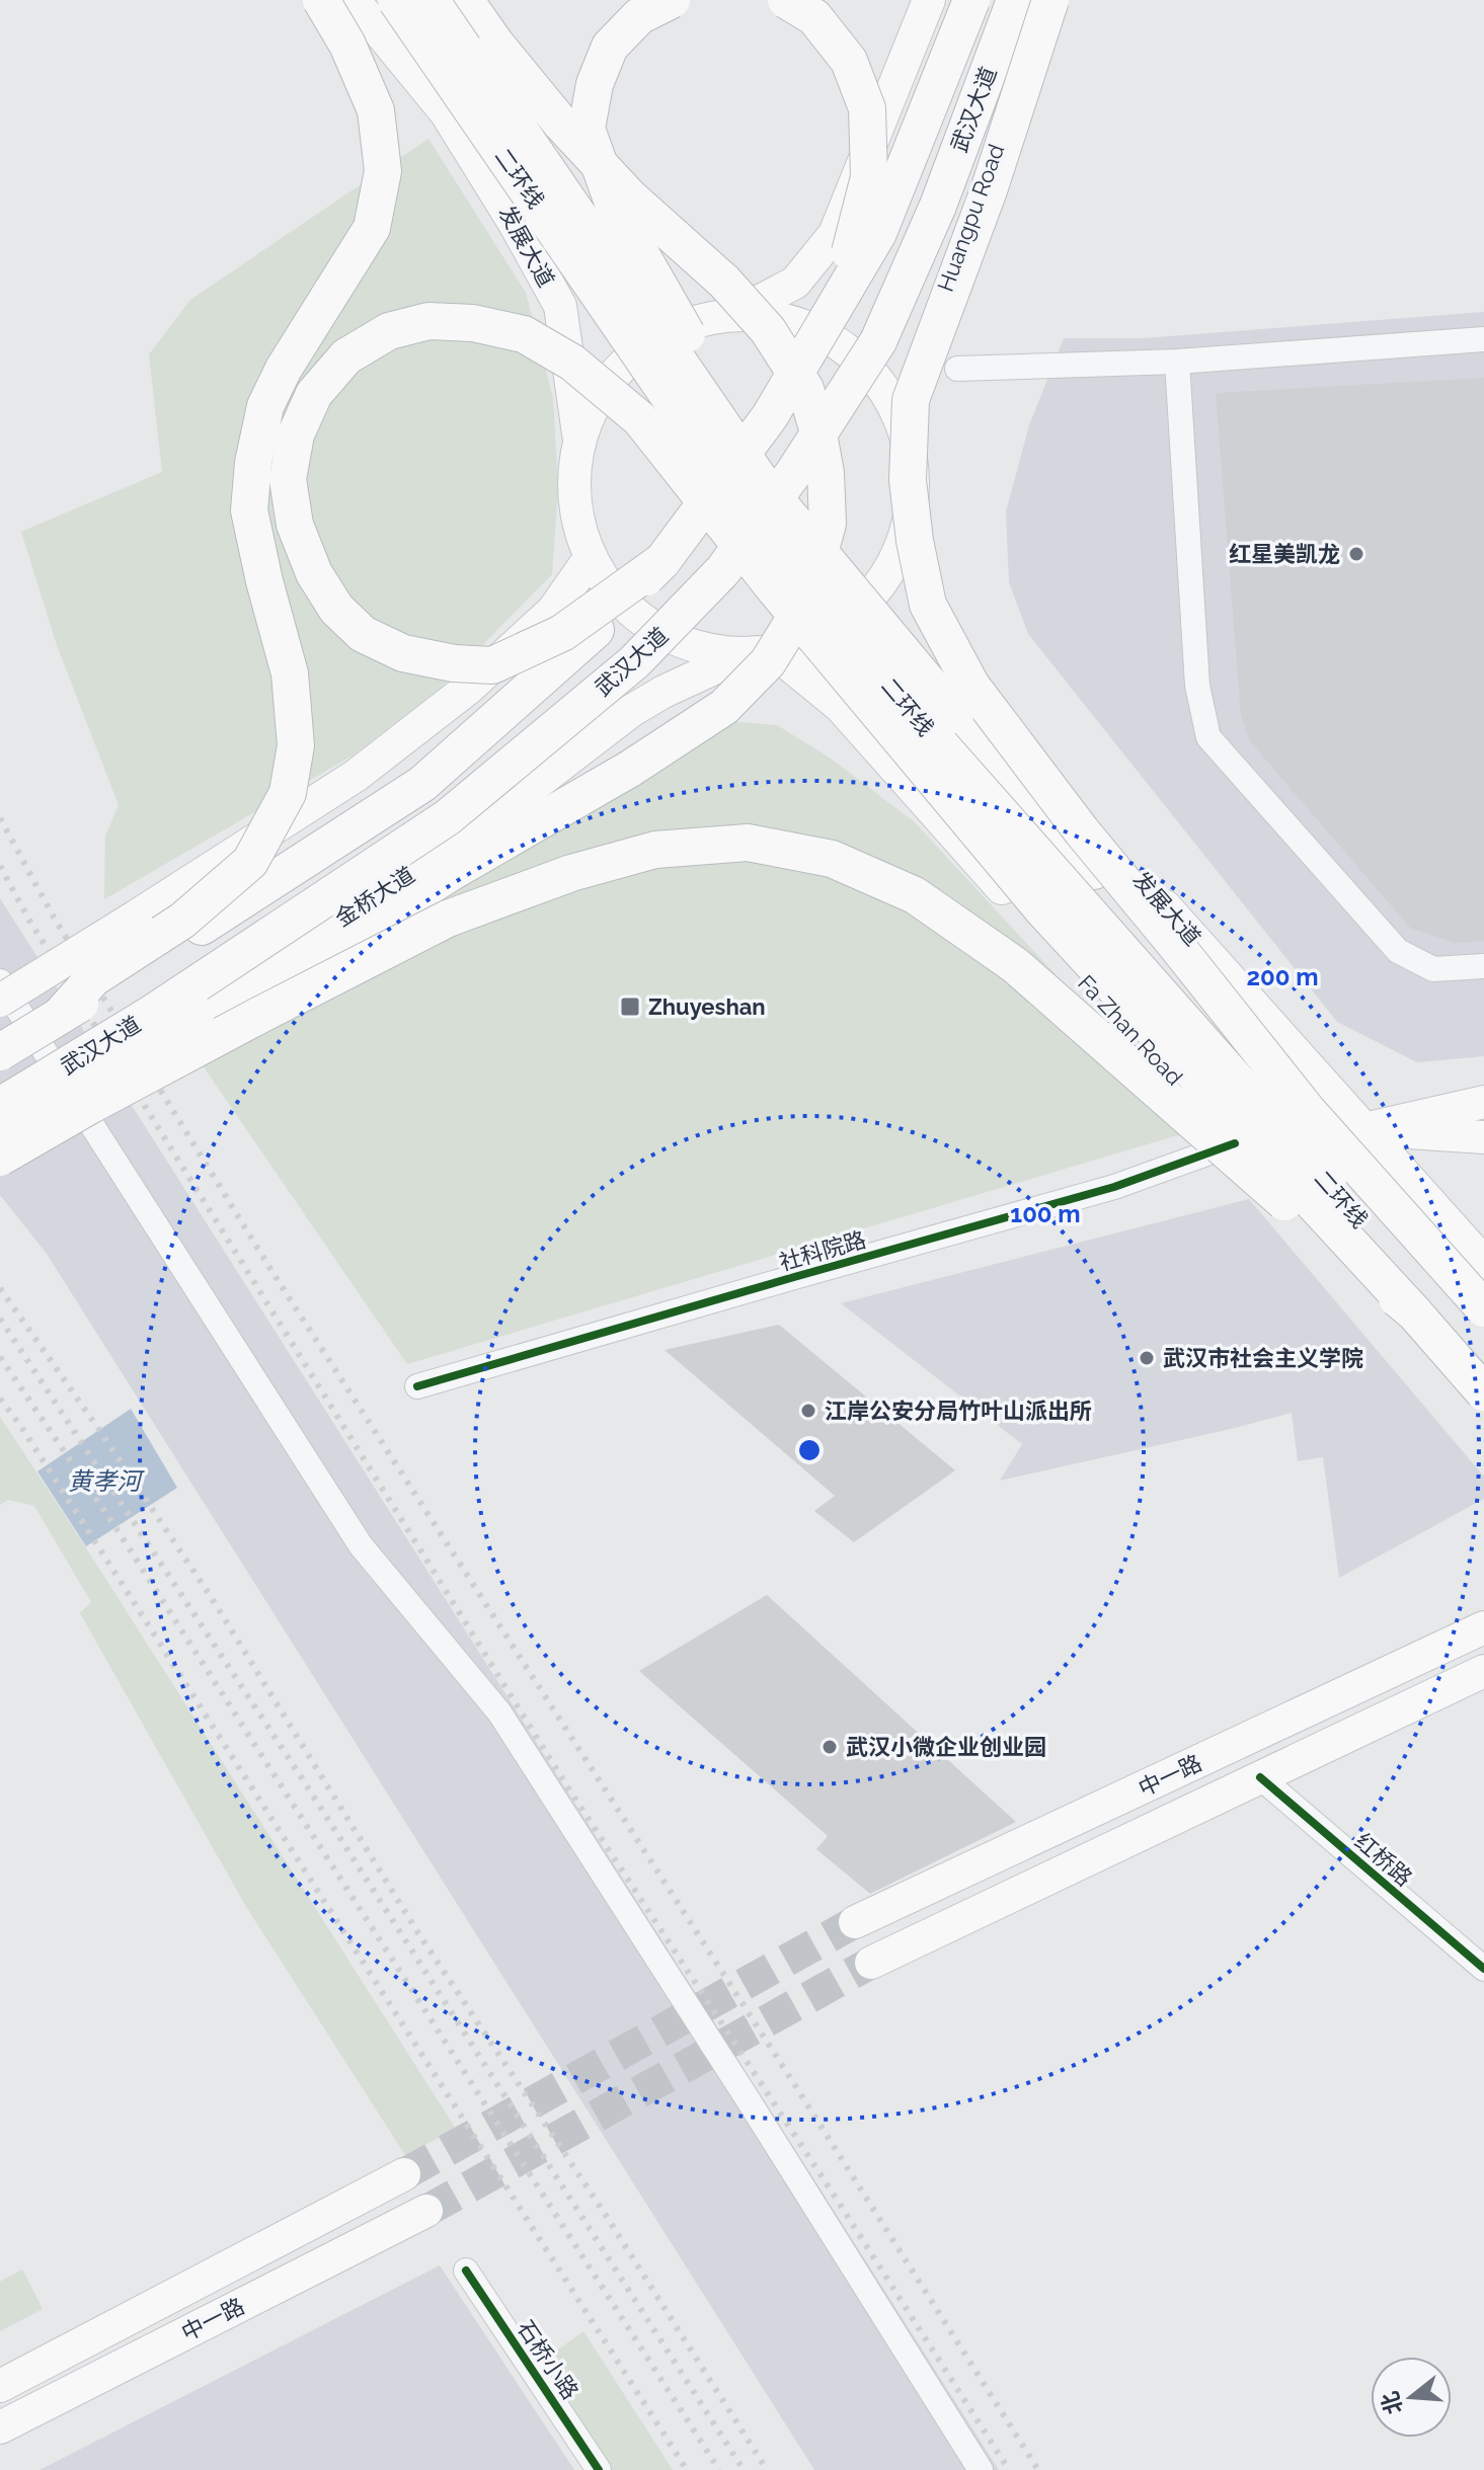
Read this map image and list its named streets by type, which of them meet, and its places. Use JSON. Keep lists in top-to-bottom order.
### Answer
{
  "streets": {
    "highway": ["武汉大道", "二环线"],
    "main road": [
      "Huangpu Road",
      "发展大道",
      "金桥大道",
      "Fa Zhan Road",
      "中一路"
    ],
    "street": ["社科院路", "红桥路", "石桥小路"]
  },
  "crossings": [
    ["发展大道", "金桥大道"],
    ["金桥大道", "Fa Zhan Road"],
    ["Fa Zhan Road", "社科院路"],
    ["中一路", "红桥路"]
  ],
  "water": ["黄孝河"],
  "places": {
    "other": [
      "红星美凯龙",
      "武汉市社会主义学院",
      "江岸公安分局竹叶山派出所",
      "武汉小微企业创业园"
    ],
    "transit": ["Zhuyeshan"]
  },
  "north": "left",
  "rings": ["200 m", "100 m"]
}
